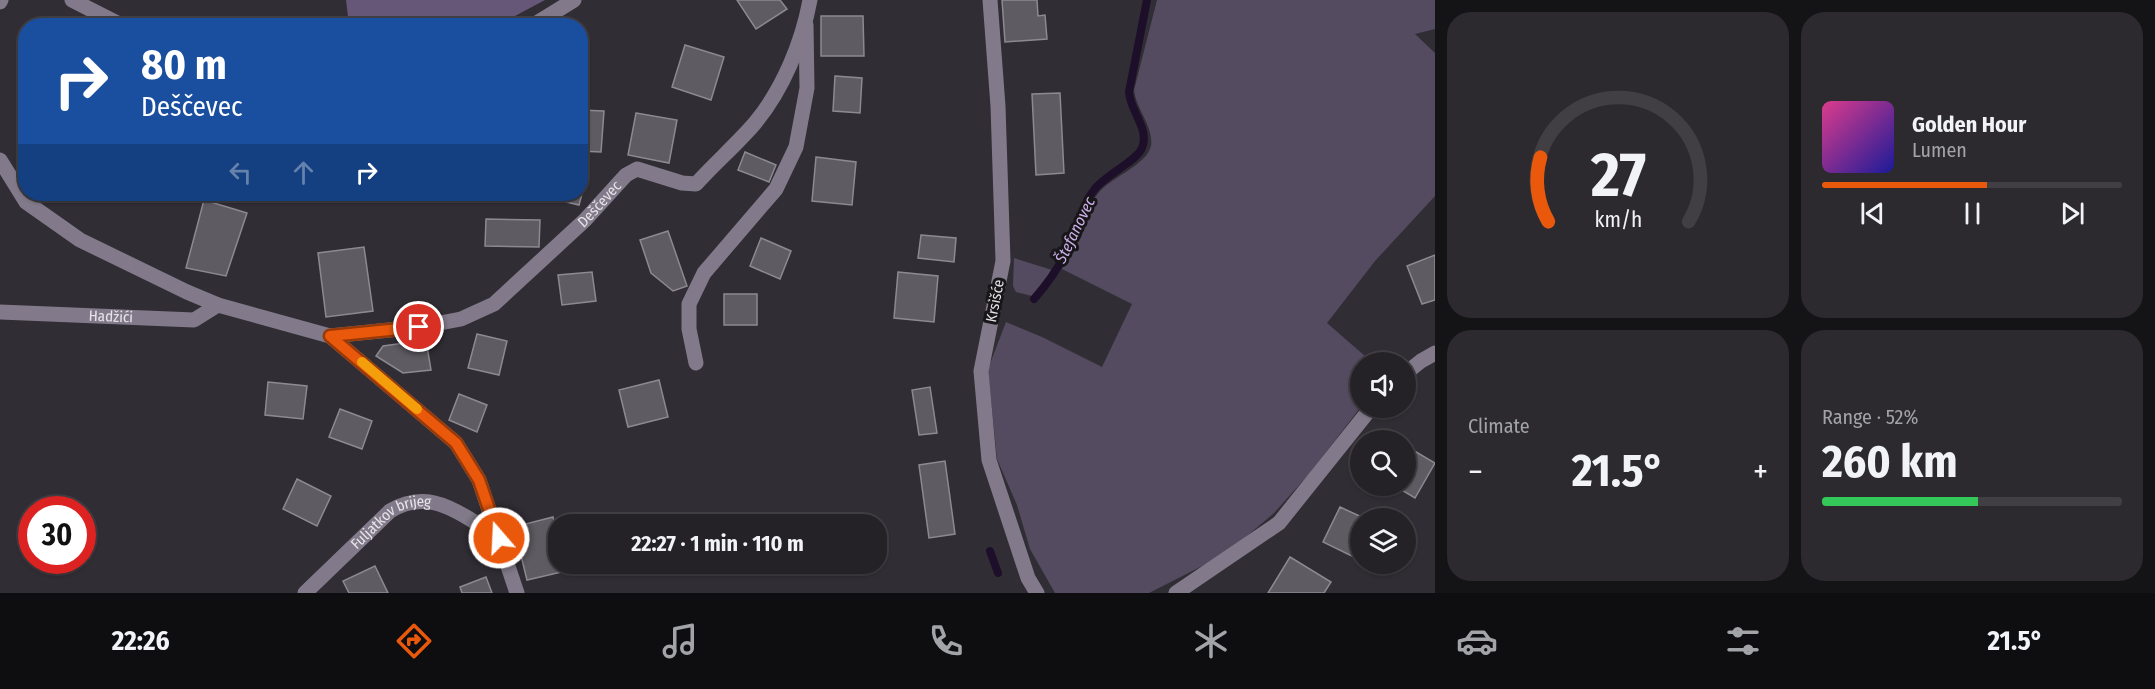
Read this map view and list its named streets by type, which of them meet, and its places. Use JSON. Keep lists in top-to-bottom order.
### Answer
{
  "streets": {
    "street": [
      "Deščevec",
      "Krsišće",
      "Hadžići",
      "Fuljatkov brijeg"
    ]
  },
  "water": ["Štefanovec"],
  "page": {
    "turn": ["80 m", "Deščevec"],
    "song": ["Golden Hour", "Lumen"],
    "tile": [
      "Climate",
      ["Range · 52%", "260 km"]
    ],
    "heat": ["−", "21.5°", "+"],
    "limit": "30",
    "trip": "22:27 · 1 min · 110 m",
    "tabs": ["22:26", "21.5°"],
    "gauge": ["27", "km/h"]
  }
}
